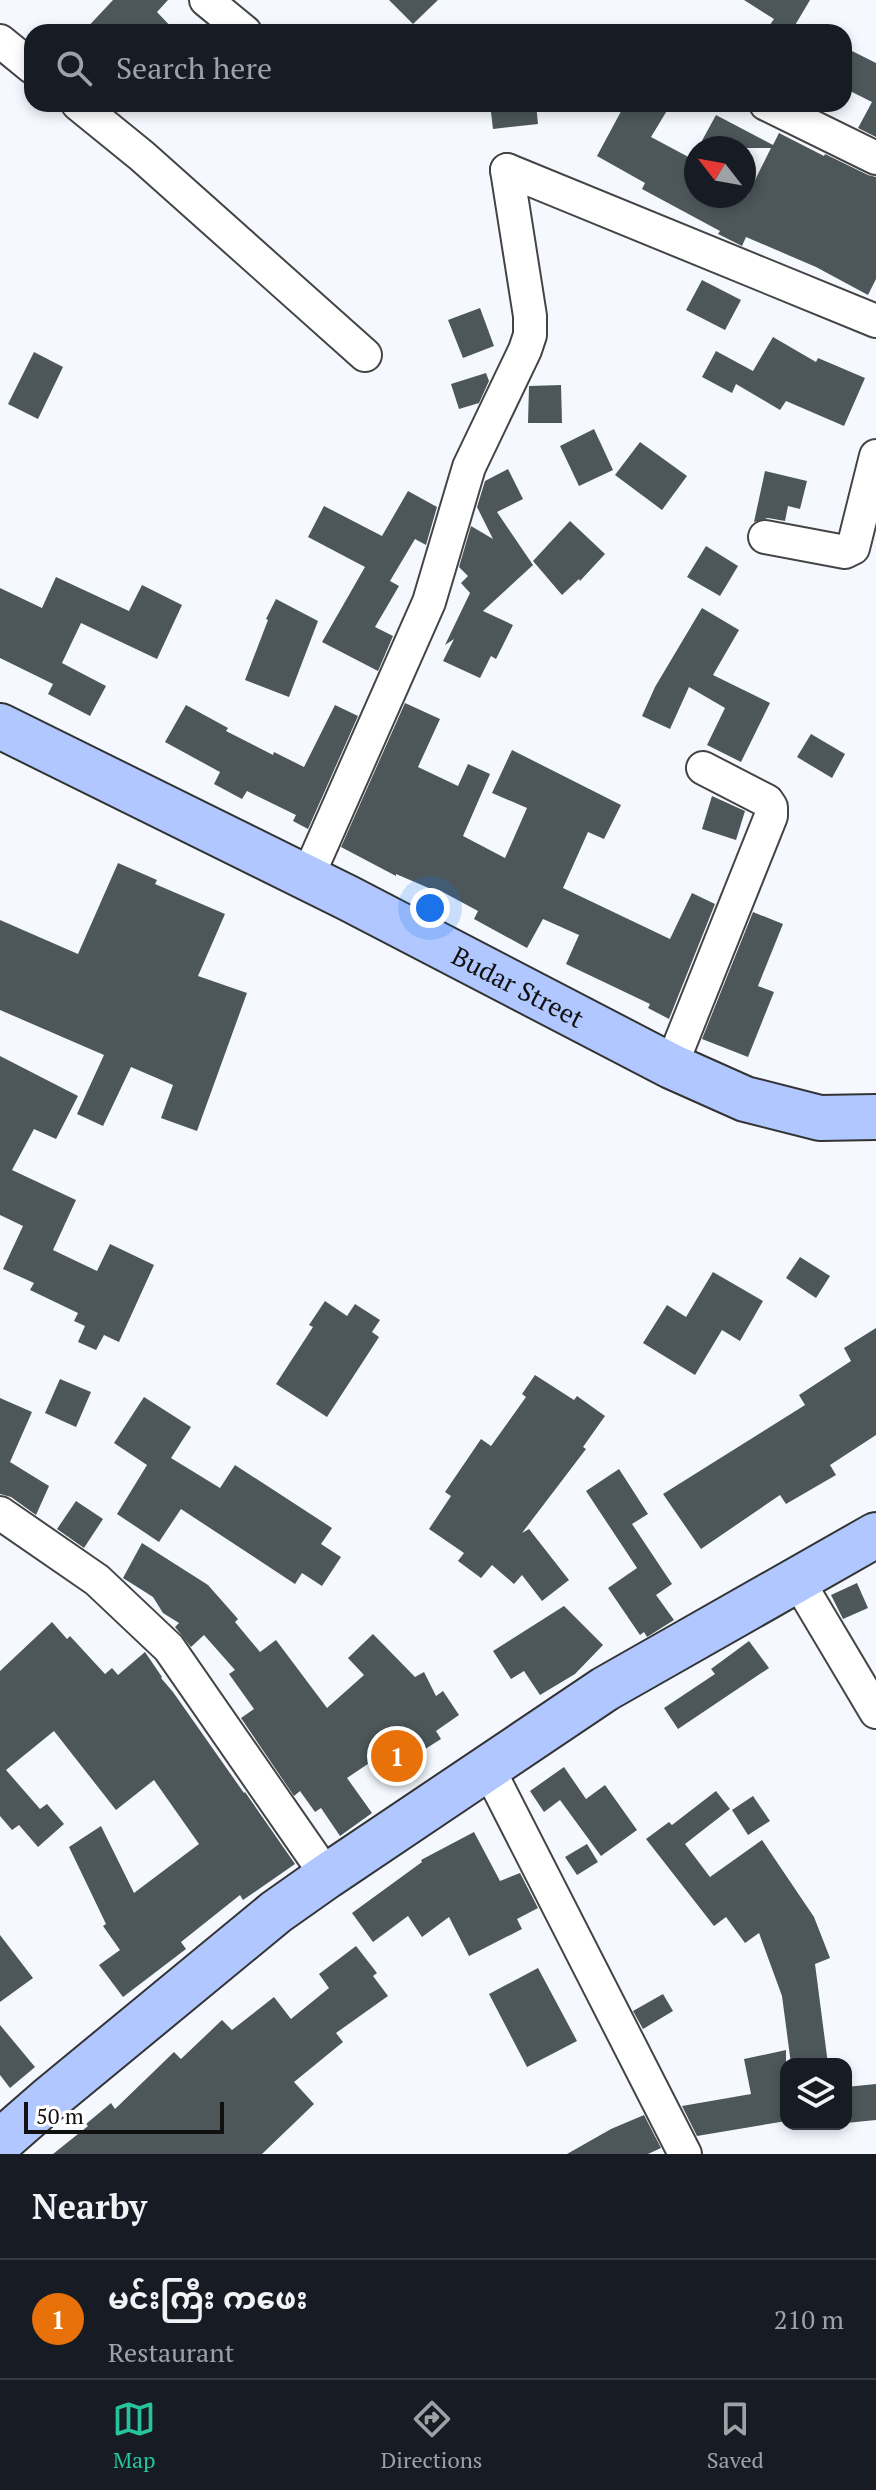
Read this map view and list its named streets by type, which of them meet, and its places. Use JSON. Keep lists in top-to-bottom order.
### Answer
{
  "streets": {
    "main road": ["Budar Street"]
  },
  "scale_bar": "50 m",
  "north": "top left",
  "page": {
    "search": "Search here",
    "pins": "1",
    "scale": "50 m",
    "heading": "Nearby",
    "list": [
      {
        "mark": "1",
        "name": "မင်းကြီး ကဖေး",
        "note": "Restaurant",
        "value": "210 m"
      }
    ],
    "nav": ["Map", "Directions", "Saved"]
  }
}
